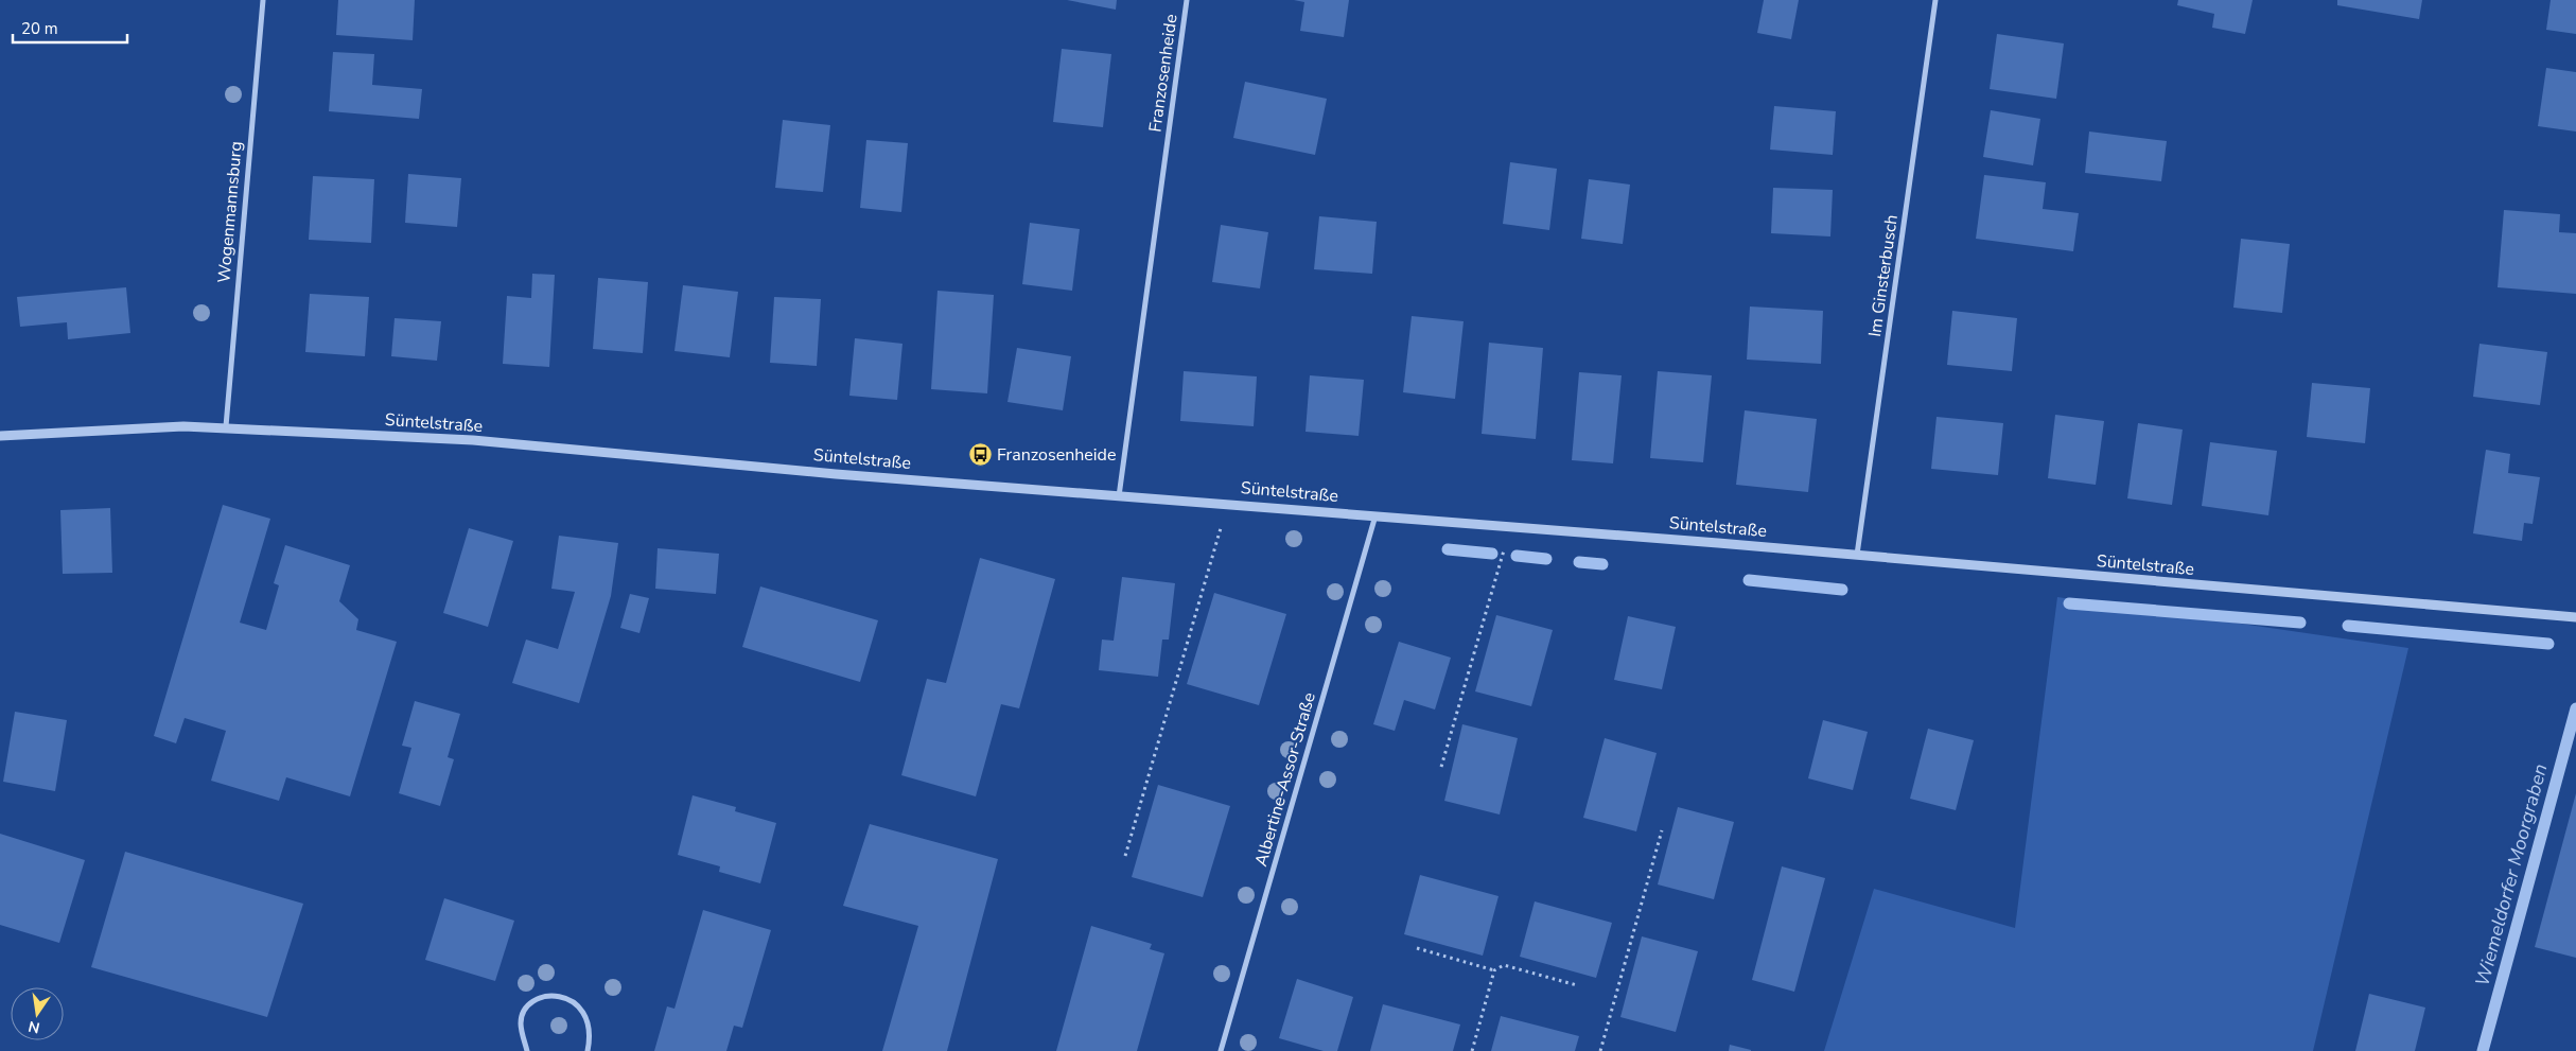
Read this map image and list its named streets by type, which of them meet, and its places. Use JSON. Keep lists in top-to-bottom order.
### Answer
{
  "streets": {
    "street": [
      "Franzosenheide",
      "Wogenmannsburg",
      "Im Ginsterbusch",
      "Süntelstraße",
      "Albertine-Assor-Straße"
    ]
  },
  "crossings": [
    ["Franzosenheide", "Süntelstraße"],
    ["Wogenmannsburg", "Süntelstraße"],
    ["Im Ginsterbusch", "Süntelstraße"],
    ["Süntelstraße", "Albertine-Assor-Straße"]
  ],
  "water": ["Wiemeldorfer Moorgraben"],
  "places": {
    "bus stop": ["Franzosenheide"]
  },
  "scale_bar": "20 m",
  "north": "bottom"
}
